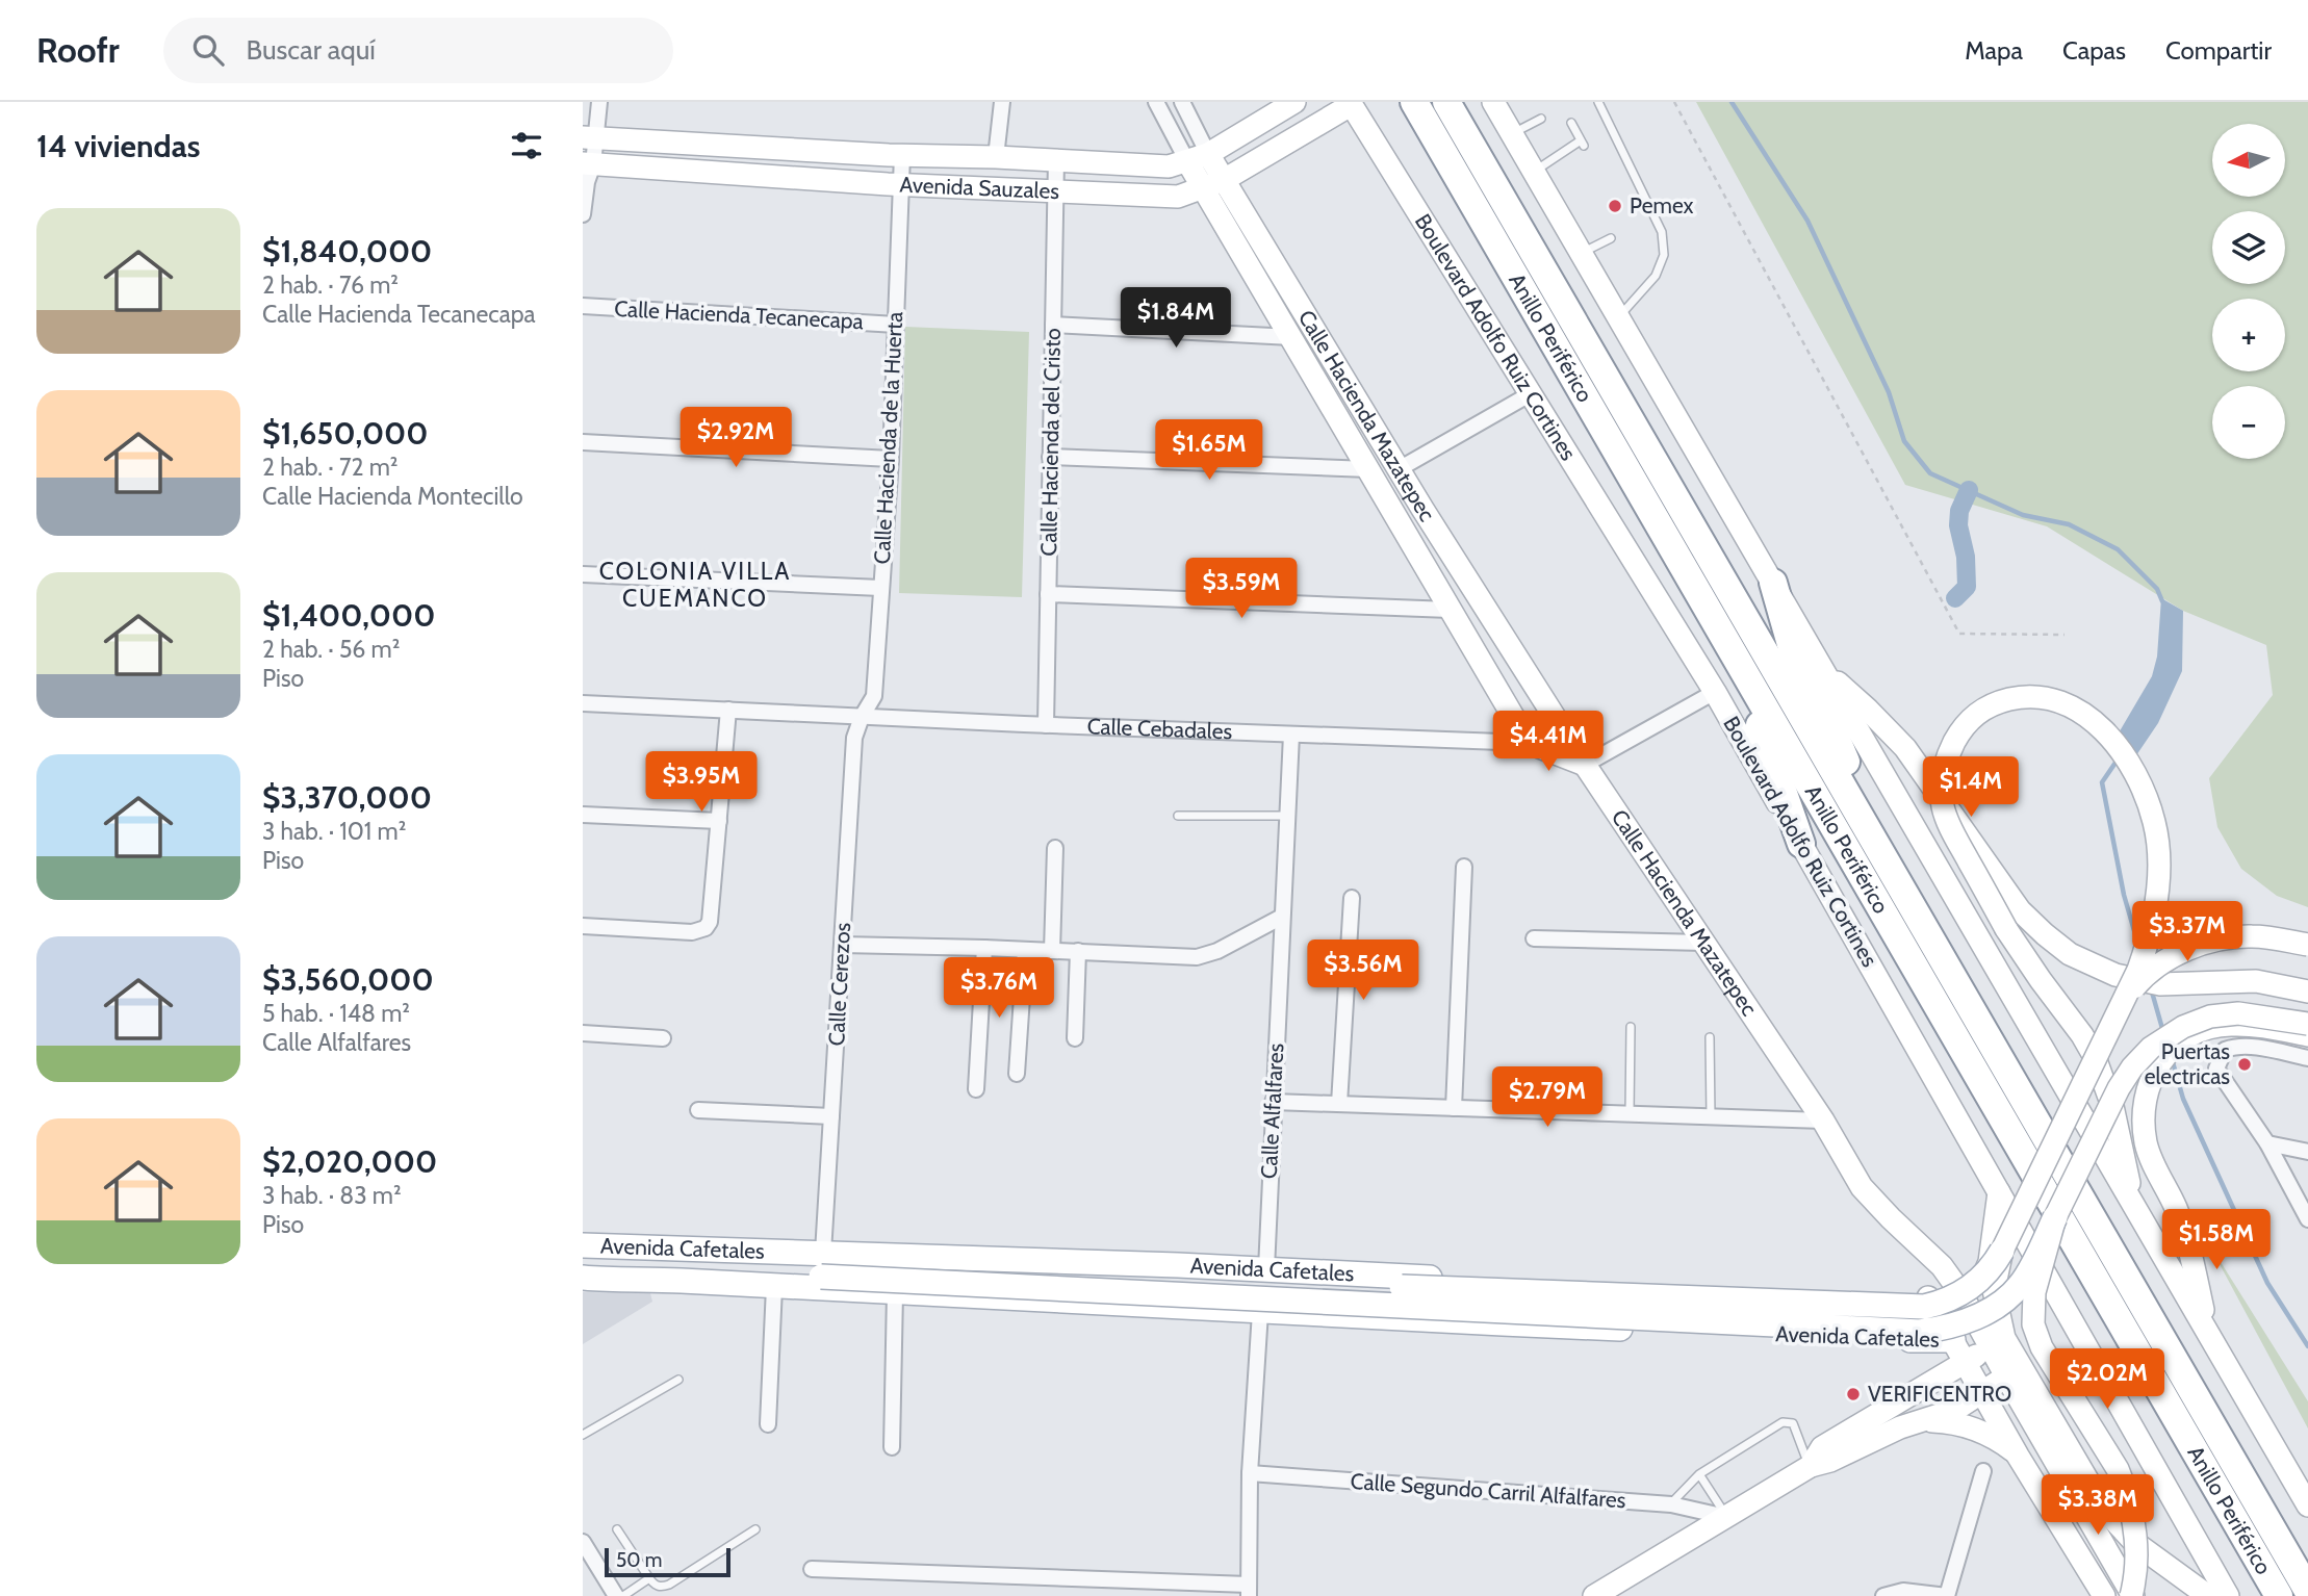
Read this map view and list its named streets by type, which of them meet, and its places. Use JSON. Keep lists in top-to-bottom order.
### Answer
{
  "streets": {
    "highway": ["Anillo Periférico"],
    "main road": [
      "Avenida Sauzales",
      "Boulevard Adolfo Ruiz Cortines",
      "Calle Hacienda Mazatepec",
      "Calle Cebadales",
      "Avenida Cafetales"
    ],
    "street": [
      "Calle Hacienda Tecanecapa",
      "Calle Hacienda de la Huerta",
      "Calle Hacienda del Cristo",
      "Calle Cerezos",
      "Calle Alfalfares",
      "Calle Segundo Carril Alfalfares"
    ]
  },
  "crossings": [
    ["Avenida Sauzales", "Boulevard Adolfo Ruiz Cortines"],
    ["Avenida Sauzales", "Calle Hacienda Mazatepec"],
    ["Avenida Sauzales", "Calle Hacienda de la Huerta"],
    ["Avenida Sauzales", "Calle Hacienda del Cristo"],
    ["Calle Hacienda Tecanecapa", "Calle Hacienda de la Huerta"],
    ["Calle Hacienda Mazatepec", "Calle Cebadales"],
    ["Calle Hacienda Mazatepec", "Avenida Cafetales"],
    ["Calle Hacienda de la Huerta", "Calle Cebadales"],
    ["Calle Hacienda de la Huerta", "Calle Cerezos"],
    ["Calle Hacienda del Cristo", "Calle Cebadales"],
    ["Calle Cebadales", "Calle Cerezos"],
    ["Calle Cebadales", "Calle Alfalfares"],
    ["Calle Cerezos", "Avenida Cafetales"],
    ["Calle Alfalfares", "Avenida Cafetales"]
  ],
  "districts": ["COLONIA VILLA CUEMANCO"],
  "places": ["Pemex", "Puertas electricas", "VERIFICENTRO"],
  "scale_bar": "50 m",
  "north": "left",
  "page": {
    "header": "Roofr",
    "search": "Buscar aquí",
    "nav": ["Mapa", "Capas", "Compartir"],
    "heading": "14 viviendas",
    "map_buttons": ["+", "−"],
    "list": [
      {
        "name": "$1,840,000",
        "note": "2 hab. · 76 m² · Calle Hacienda Tecanecapa"
      },
      {
        "name": "$1,650,000",
        "note": "2 hab. · 72 m² · Calle Hacienda Montecillo"
      },
      {
        "name": "$1,400,000",
        "note": "2 hab. · 56 m² · Piso"
      },
      {
        "name": "$3,370,000",
        "note": "3 hab. · 101 m² · Piso"
      },
      {
        "name": "$3,560,000",
        "note": "5 hab. · 148 m² · Calle Alfalfares"
      },
      {
        "name": "$2,020,000",
        "note": "3 hab. · 83 m² · Piso"
      }
    ],
    "price": [
      "$1.84M",
      "$2.92M",
      "$1.65M",
      "$3.59M",
      "$4.41M",
      "$3.95M",
      "$1.4M",
      "$3.37M",
      "$3.56M",
      "$3.76M",
      "$2.79M",
      "$1.58M",
      "$2.02M",
      "$3.38M"
    ],
    "scale": "50 m"
  }
}
